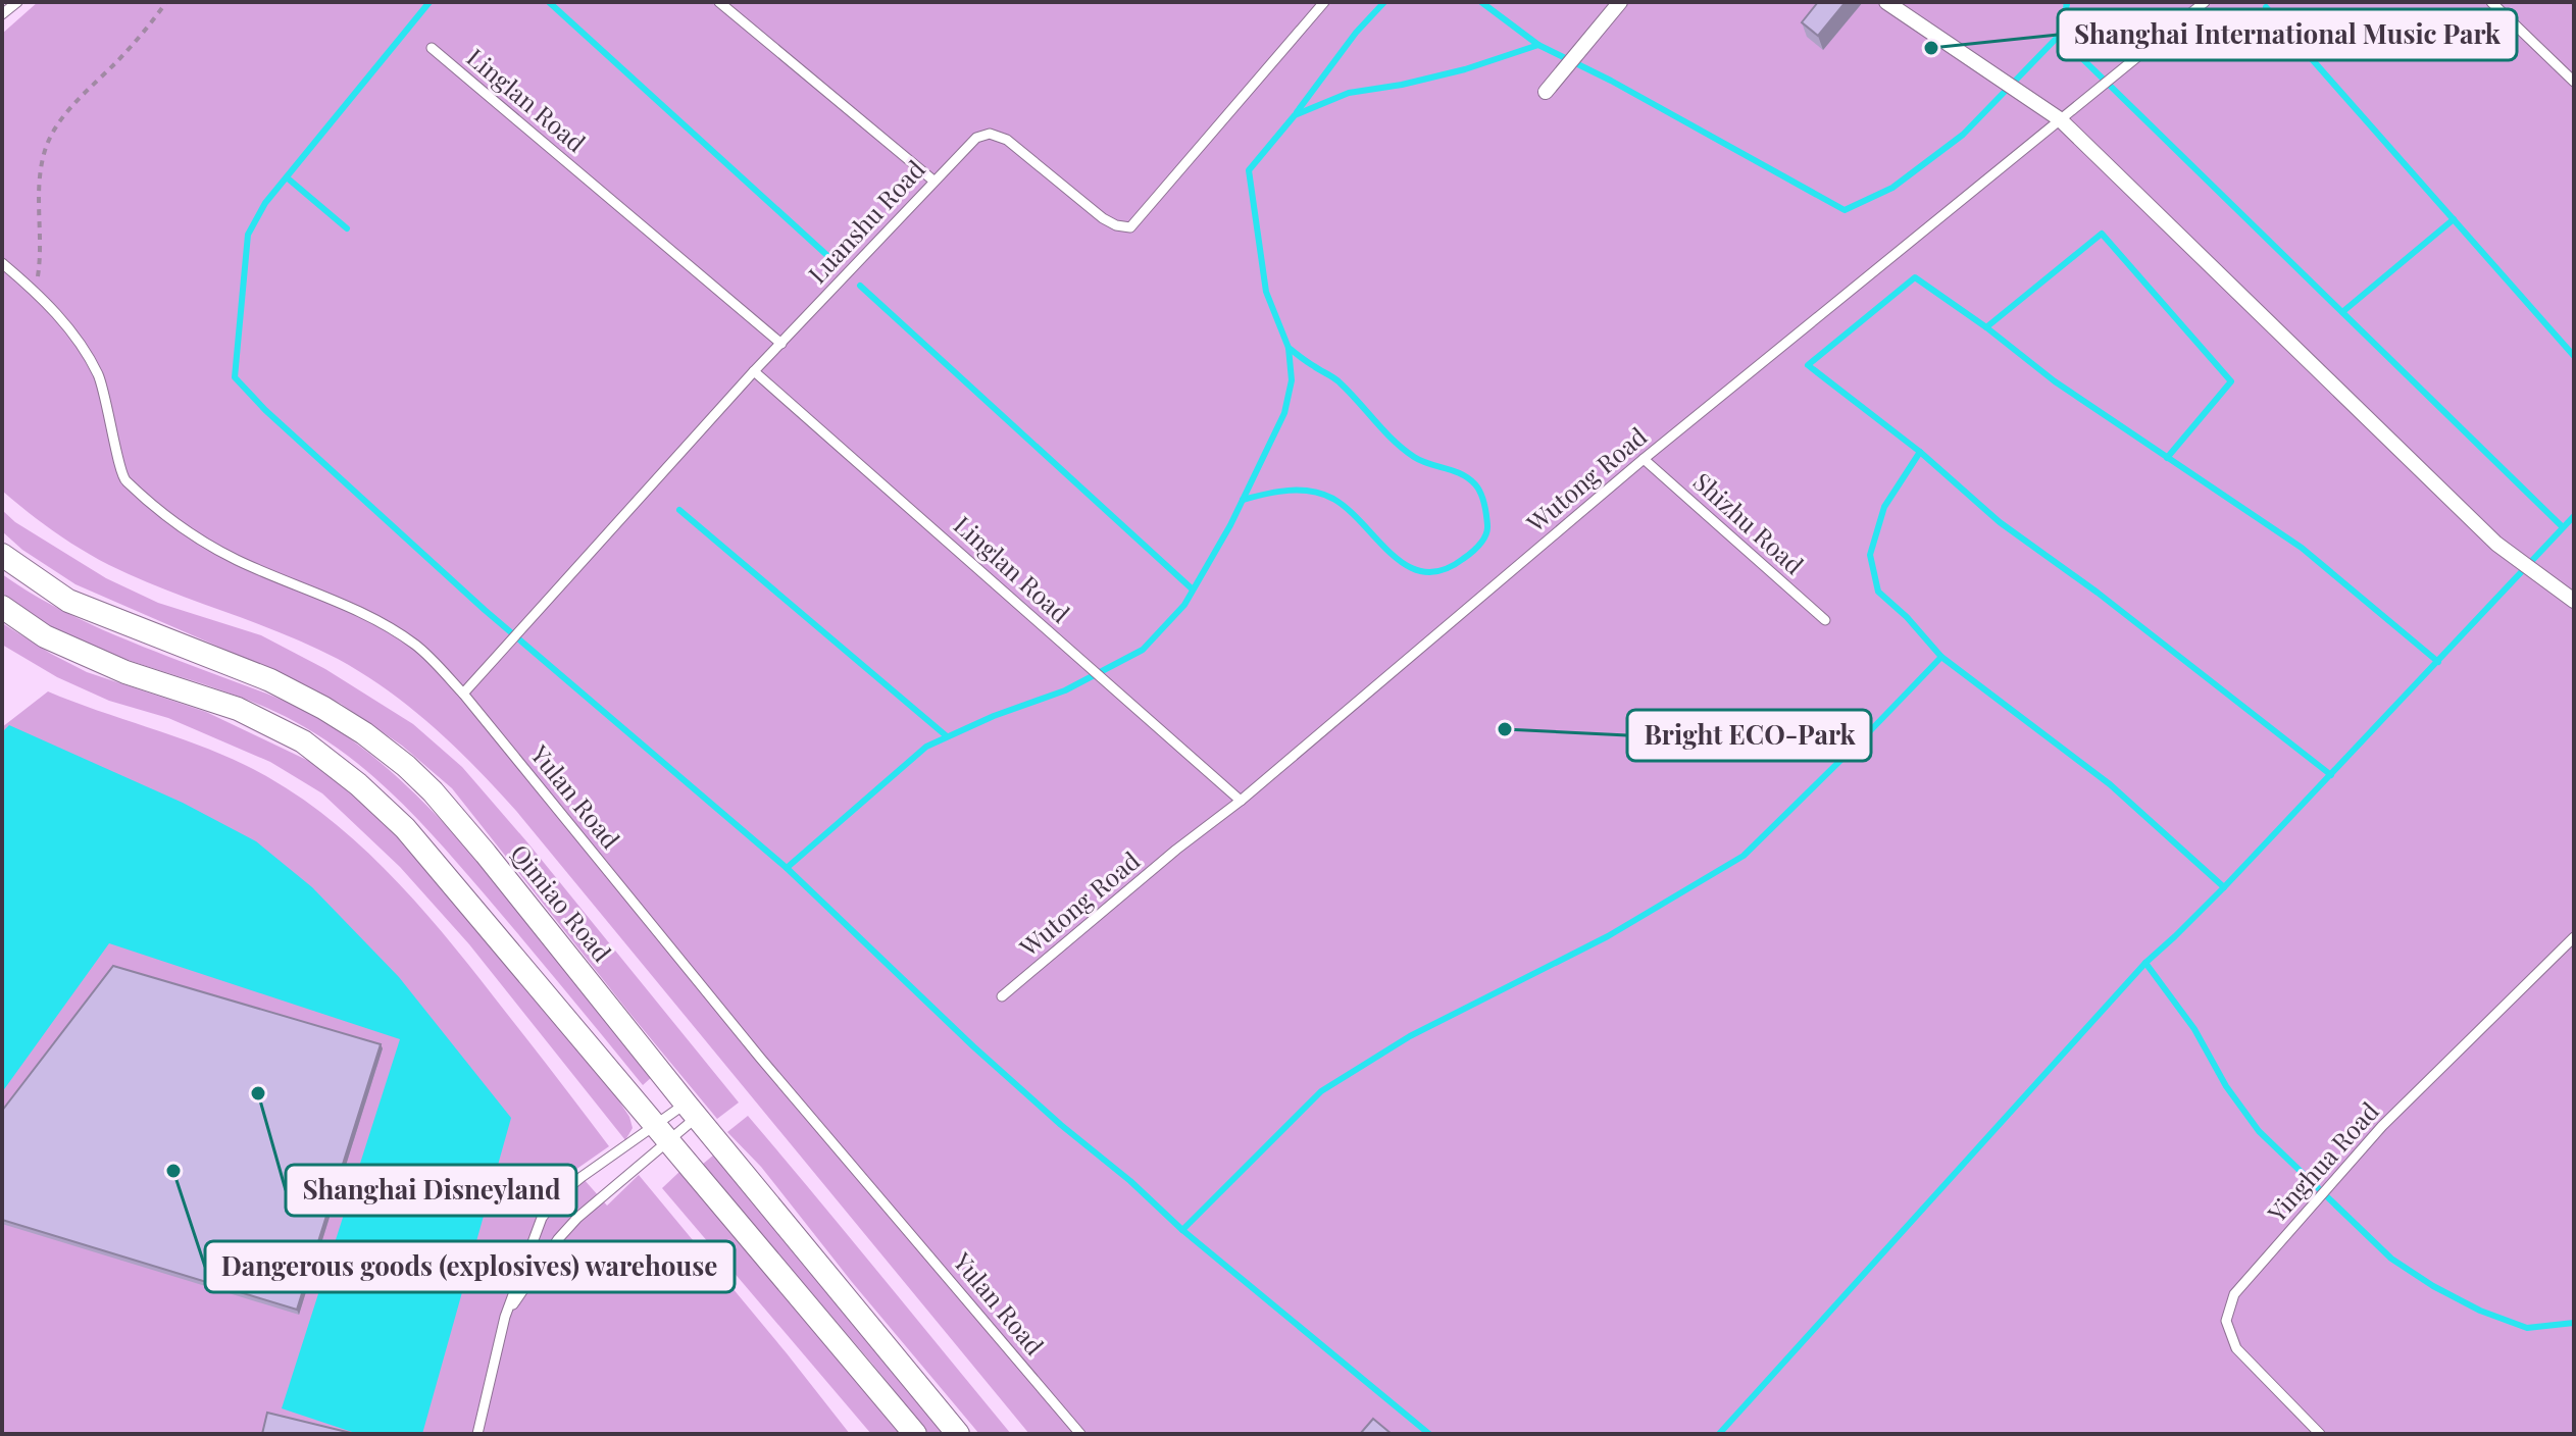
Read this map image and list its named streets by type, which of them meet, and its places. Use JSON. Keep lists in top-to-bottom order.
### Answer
{
  "streets": {
    "street": ["Qimiao Road"],
    "lane": [
      "Linglan Road",
      "Luanshu Road",
      "Wutong Road",
      "Shizhu Road",
      "Yulan Road",
      "Yinghua Road"
    ]
  },
  "crossings": [
    ["Linglan Road", "Luanshu Road"],
    ["Linglan Road", "Wutong Road"],
    ["Luanshu Road", "Yulan Road"],
    ["Wutong Road", "Shizhu Road"]
  ],
  "places": [
    "Shanghai International Music Park",
    "Bright ECO-Park",
    "Shanghai Disneyland",
    "Dangerous goods (explosives) warehouse"
  ]
}
